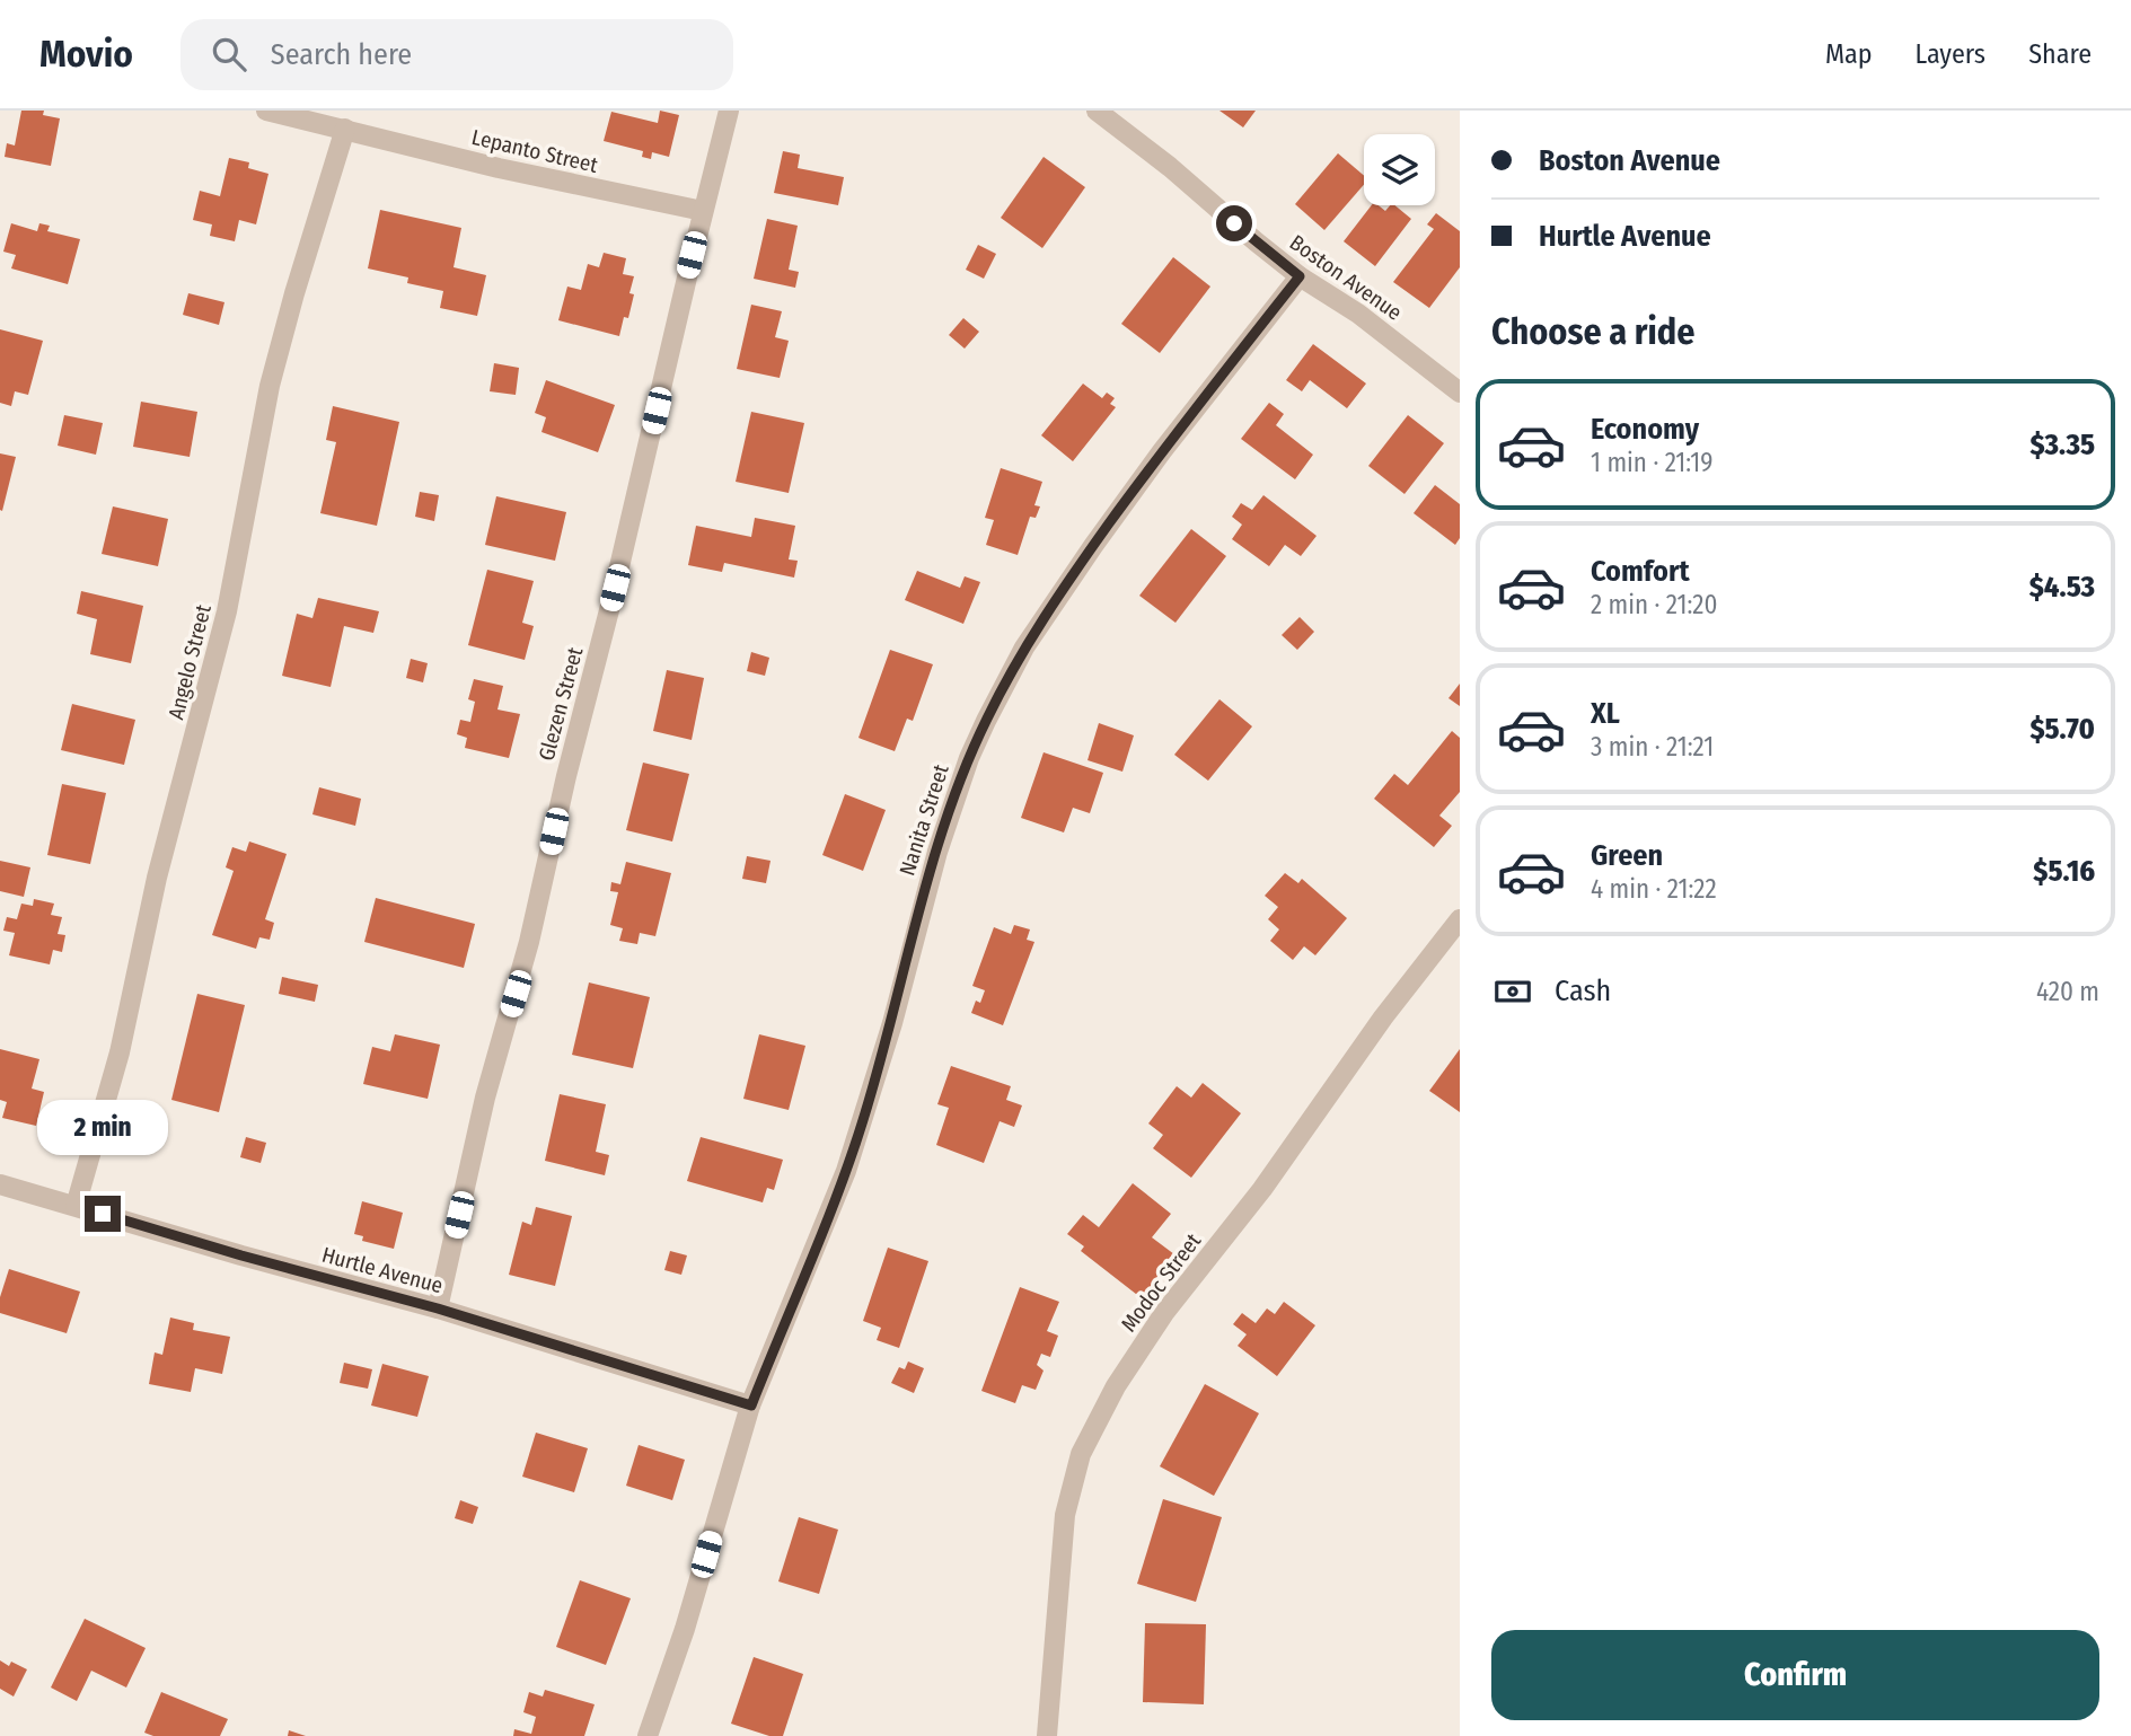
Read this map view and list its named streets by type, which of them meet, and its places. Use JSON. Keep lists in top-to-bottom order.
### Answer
{
  "streets": {
    "street": [
      "Lepanto Street",
      "Boston Avenue",
      "Angelo Street",
      "Glezen Street",
      "Nanita Street",
      "Hurtle Avenue",
      "Modoc Street"
    ]
  },
  "crossings": [
    ["Lepanto Street", "Angelo Street"],
    ["Lepanto Street", "Glezen Street"],
    ["Boston Avenue", "Nanita Street"],
    ["Angelo Street", "Hurtle Avenue"],
    ["Glezen Street", "Hurtle Avenue"],
    ["Nanita Street", "Hurtle Avenue"]
  ],
  "page": {
    "header": "Movio",
    "search": "Search here",
    "nav": ["Map", "Layers", "Share"],
    "banner": ["Boston Avenue", "Hurtle Avenue"],
    "heading": "Choose a ride",
    "list": [
      {
        "name": "Economy",
        "note": "1 min · 21:19",
        "value": "$3.35"
      },
      {
        "name": "Comfort",
        "note": "2 min · 21:20",
        "value": "$4.53"
      },
      {
        "name": "XL",
        "note": "3 min · 21:21",
        "value": "$5.70"
      },
      {
        "name": "Green",
        "note": "4 min · 21:22",
        "value": "$5.16"
      }
    ],
    "pay": ["Cash", "420 m"],
    "bubble": "2 min",
    "buttons": "Confirm"
  }
}
